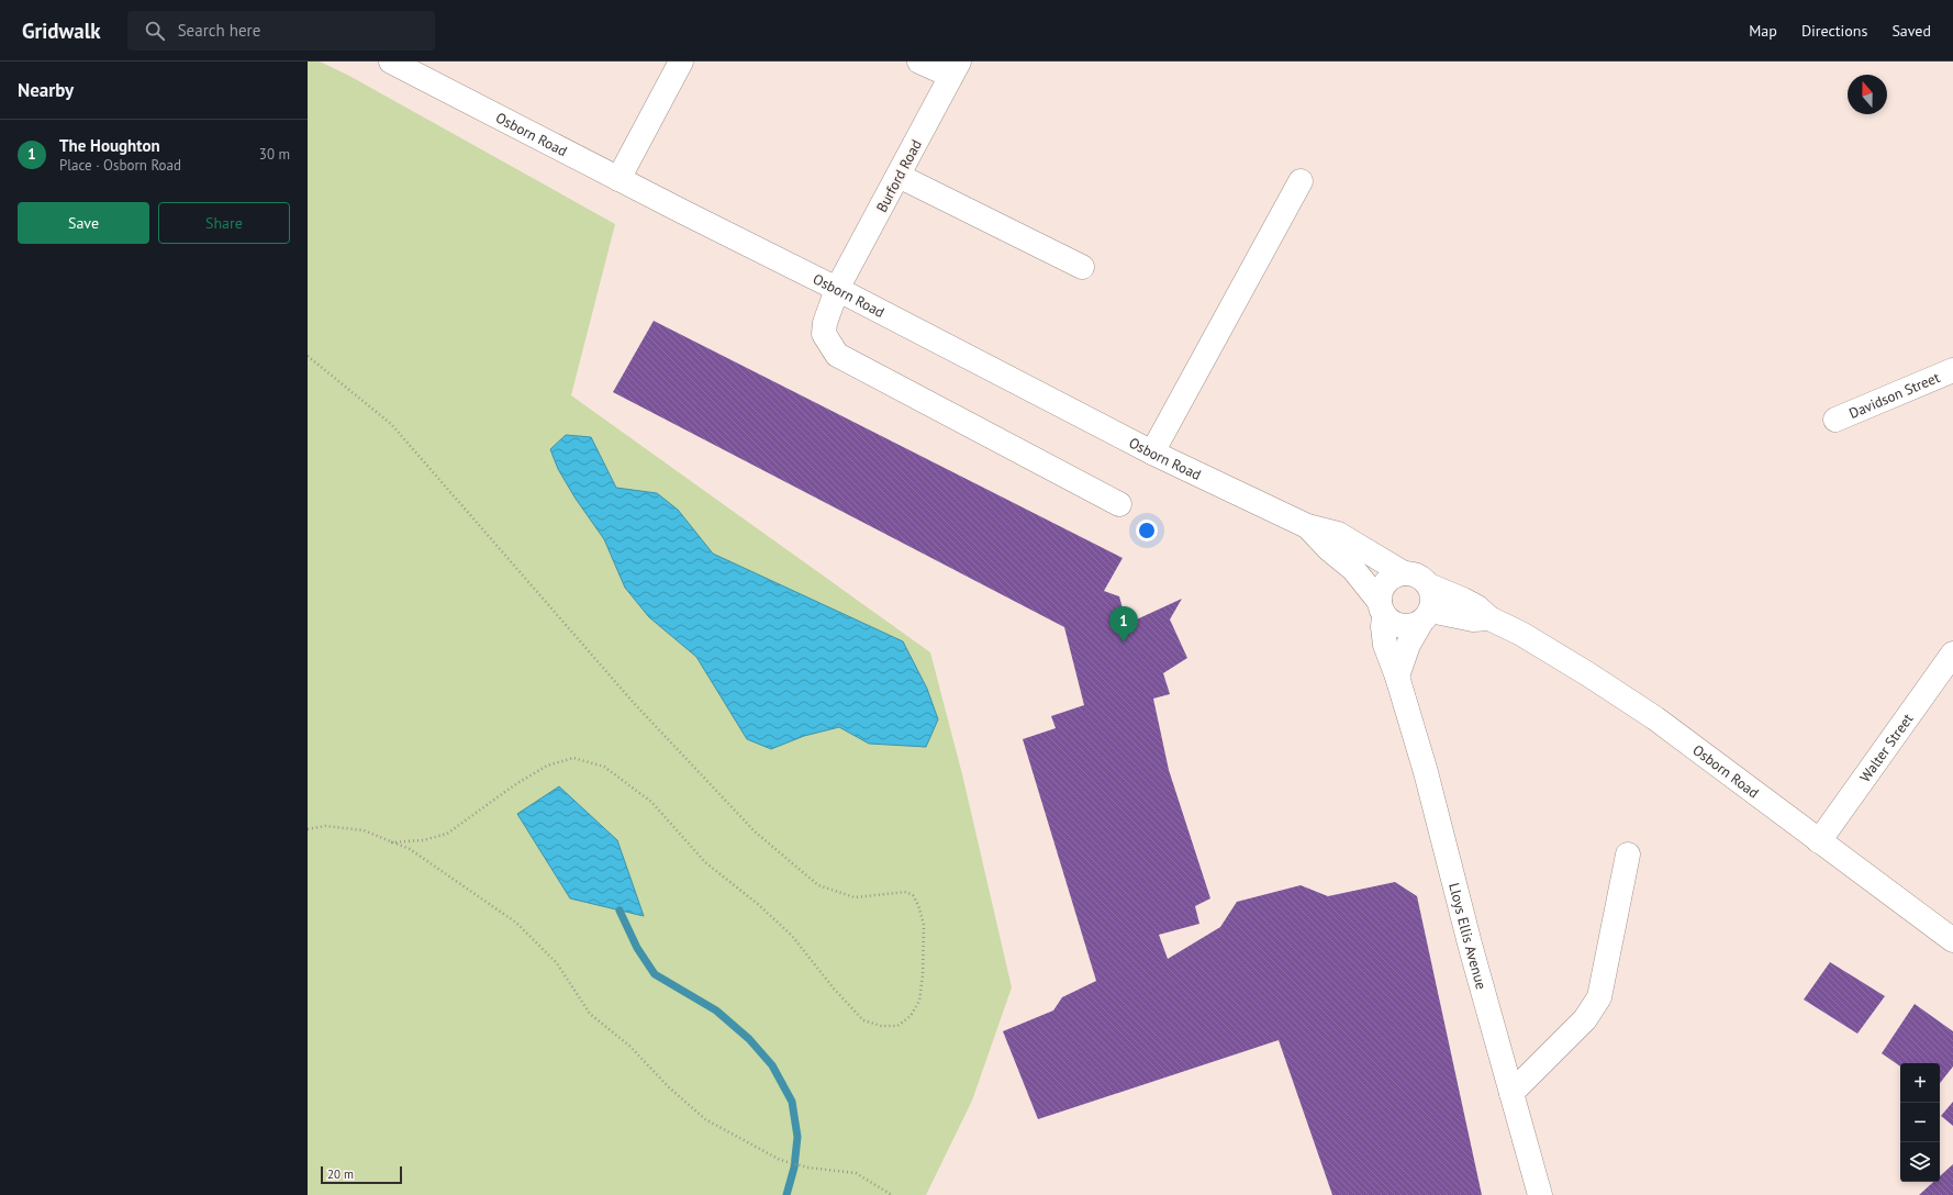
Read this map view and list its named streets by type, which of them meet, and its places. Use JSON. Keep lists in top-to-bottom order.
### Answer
{
  "streets": {
    "street": [
      "Osborn Road",
      "Burford Road",
      "Davidson Street",
      "Walter Street",
      "Lloys Ellis Avenue"
    ]
  },
  "crossings": [
    ["Osborn Road", "Burford Road"],
    ["Osborn Road", "Walter Street"],
    ["Osborn Road", "Lloys Ellis Avenue"]
  ],
  "scale_bar": "20 m",
  "north": "top",
  "page": {
    "header": "Gridwalk",
    "search": "Search here",
    "nav": ["Map", "Directions", "Saved"],
    "heading": "Nearby",
    "list": [
      {
        "mark": "1",
        "name": "The Houghton",
        "note": "Place · Osborn Road",
        "value": "30 m"
      }
    ],
    "buttons": ["Save", "Share"],
    "pins": "1",
    "map_buttons": ["+", "−"],
    "scale": "20 m"
  }
}
